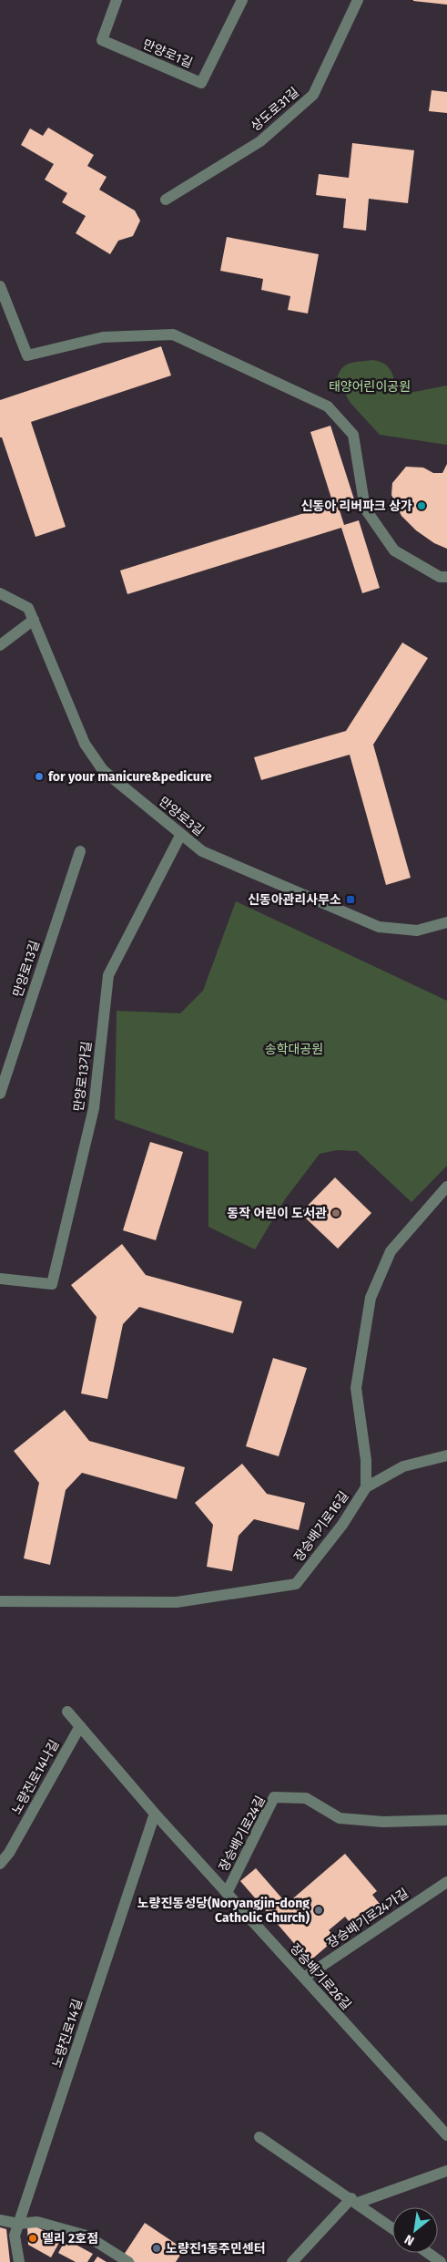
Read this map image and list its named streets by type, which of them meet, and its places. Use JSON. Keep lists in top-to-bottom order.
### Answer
{
  "streets": {
    "street": [
      "만양로1길",
      "상도로31길",
      "만양로3길",
      "만양로13길",
      "만양로13가길",
      "장승배기로16길",
      "노량진로14나길",
      "장승배기로24길",
      "장승배기로24가길",
      "장승배기로26길",
      "노량진로14길"
    ]
  },
  "crossings": [
    ["만양로3길", "만양로13가길"],
    ["노량진로14나길", "장승배기로26길"],
    ["장승배기로24길", "장승배기로26길"],
    ["장승배기로24가길", "장승배기로26길"],
    ["장승배기로26길", "노량진로14길"]
  ],
  "parks": ["태양어린이공원", "송학대공원"],
  "places": {
    "other": [
      "신동아 리버파크 상가",
      "for your manicure&pedicure",
      "동작 어린이 도서관",
      "노량진동성당(Noryangjin-dong Catholic Church)",
      "델리 2호점",
      "노량진1동주민센터"
    ],
    "transit": ["신동아관리사무소"]
  },
  "north": "bottom left"
}
